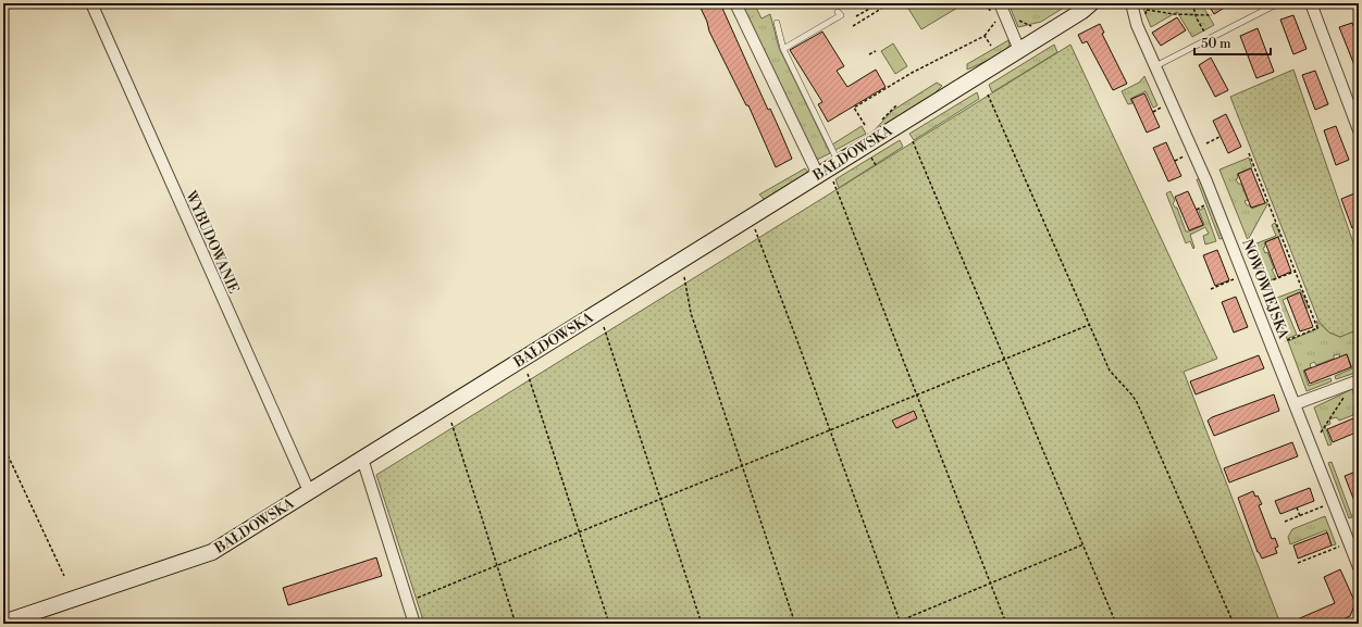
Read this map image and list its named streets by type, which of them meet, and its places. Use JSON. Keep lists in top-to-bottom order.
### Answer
{
  "streets": {
    "street": ["BAŁDOWSKA", "WYBUDOWANIE", "NOWOWIEJSKA"]
  },
  "crossings": [
    ["BAŁDOWSKA", "WYBUDOWANIE"]
  ],
  "scale_bar": "50 m"
}
